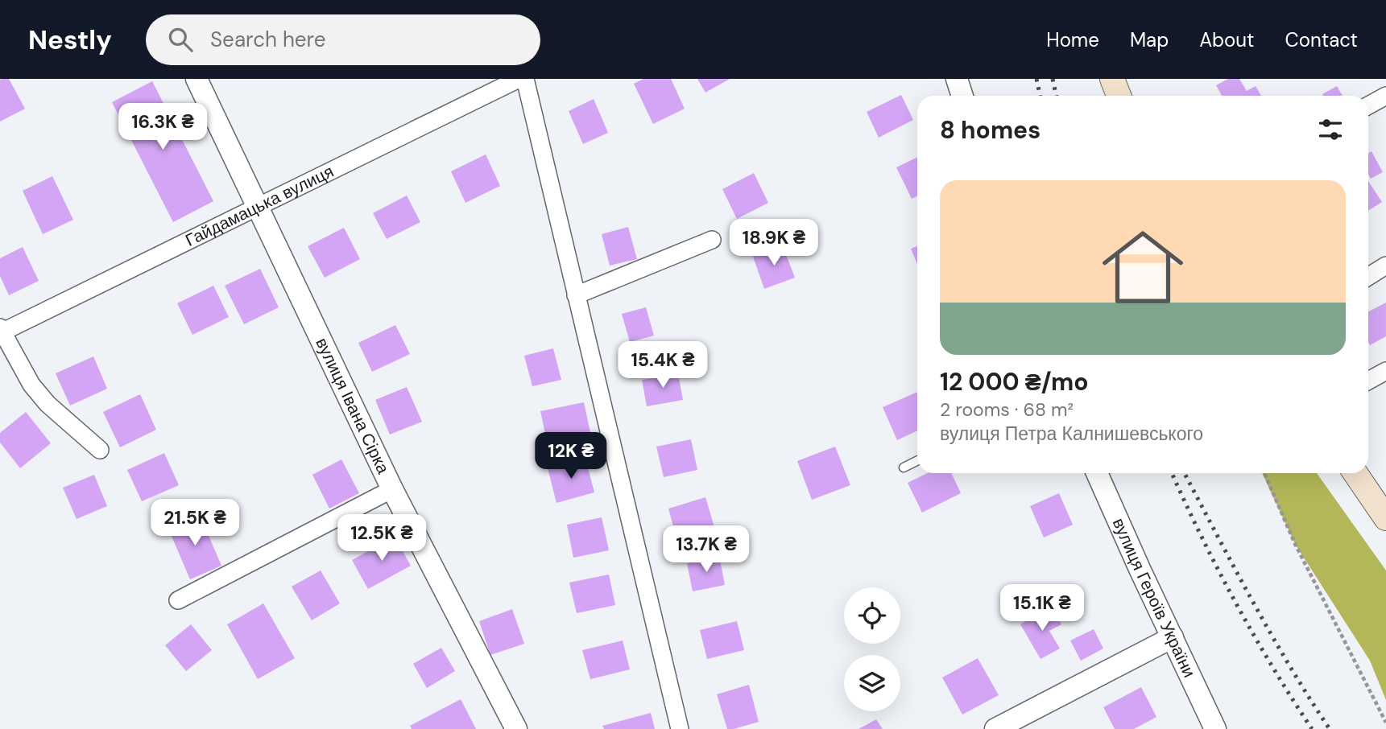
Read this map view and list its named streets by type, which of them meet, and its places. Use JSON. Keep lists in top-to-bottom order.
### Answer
{
  "streets": {
    "street": ["Гайдамацька вулиця", "вулиця Івана Сірка", "вулиця Героїв України"]
  },
  "crossings": [
    ["Гайдамацька вулиця", "вулиця Івана Сірка"]
  ],
  "page": {
    "header": "Nestly",
    "search": "Search here",
    "nav": [
      "Home",
      "Map",
      "About",
      "Contact"
    ],
    "heading": "8 homes",
    "price": [
      "16.3K ₴",
      "18.9K ₴",
      "15.4K ₴",
      "12K ₴",
      "21.5K ₴",
      "12.5K ₴",
      "13.7K ₴",
      "15.1K ₴"
    ],
    "list": [
      {
        "name": "12 000 ₴/mo",
        "note": "2 rooms · 68 m² · вулиця Петра Калнишевського"
      }
    ]
  }
}
